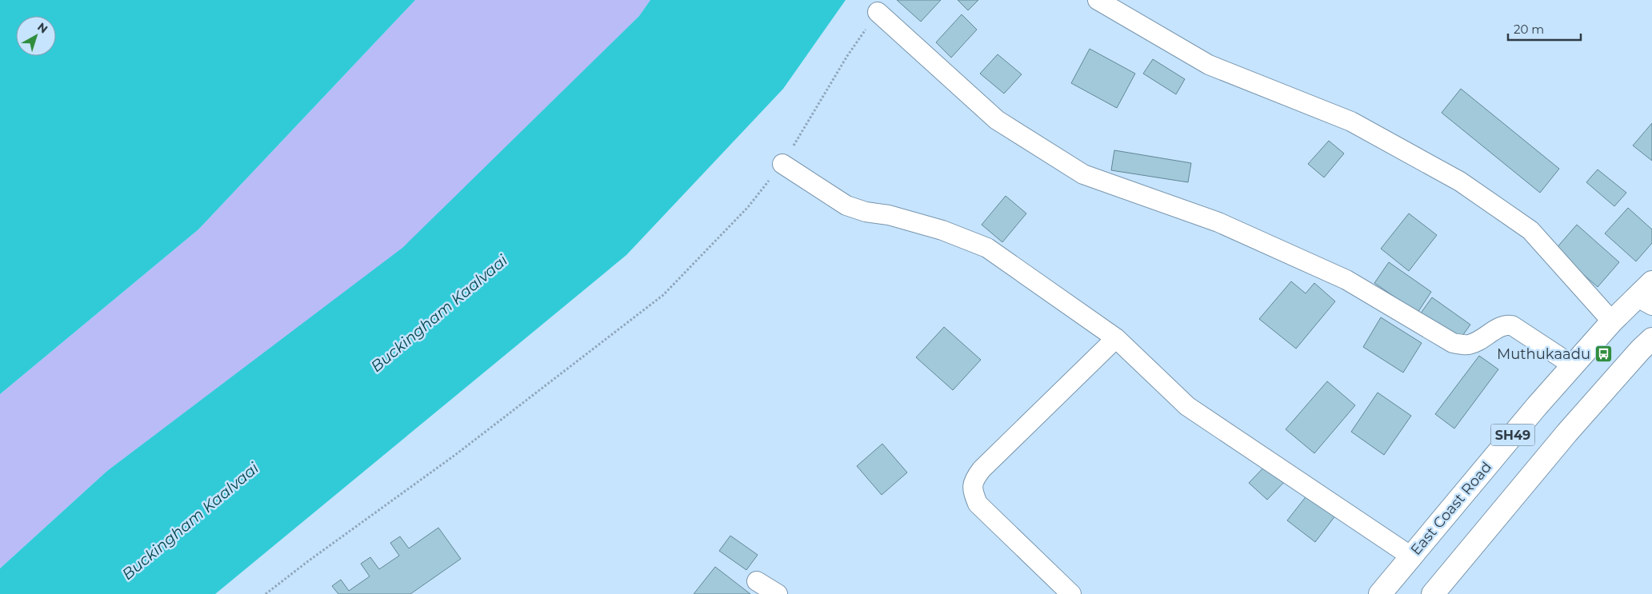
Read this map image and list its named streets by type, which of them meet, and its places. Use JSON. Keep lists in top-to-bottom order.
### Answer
{
  "streets": {
    "main road": ["SH49", "East Coast Road"]
  },
  "water": ["Buckingham Kaalvaai"],
  "places": {
    "bus stop": ["Muthukaadu"]
  },
  "scale_bar": "20 m",
  "north": "top right"
}
